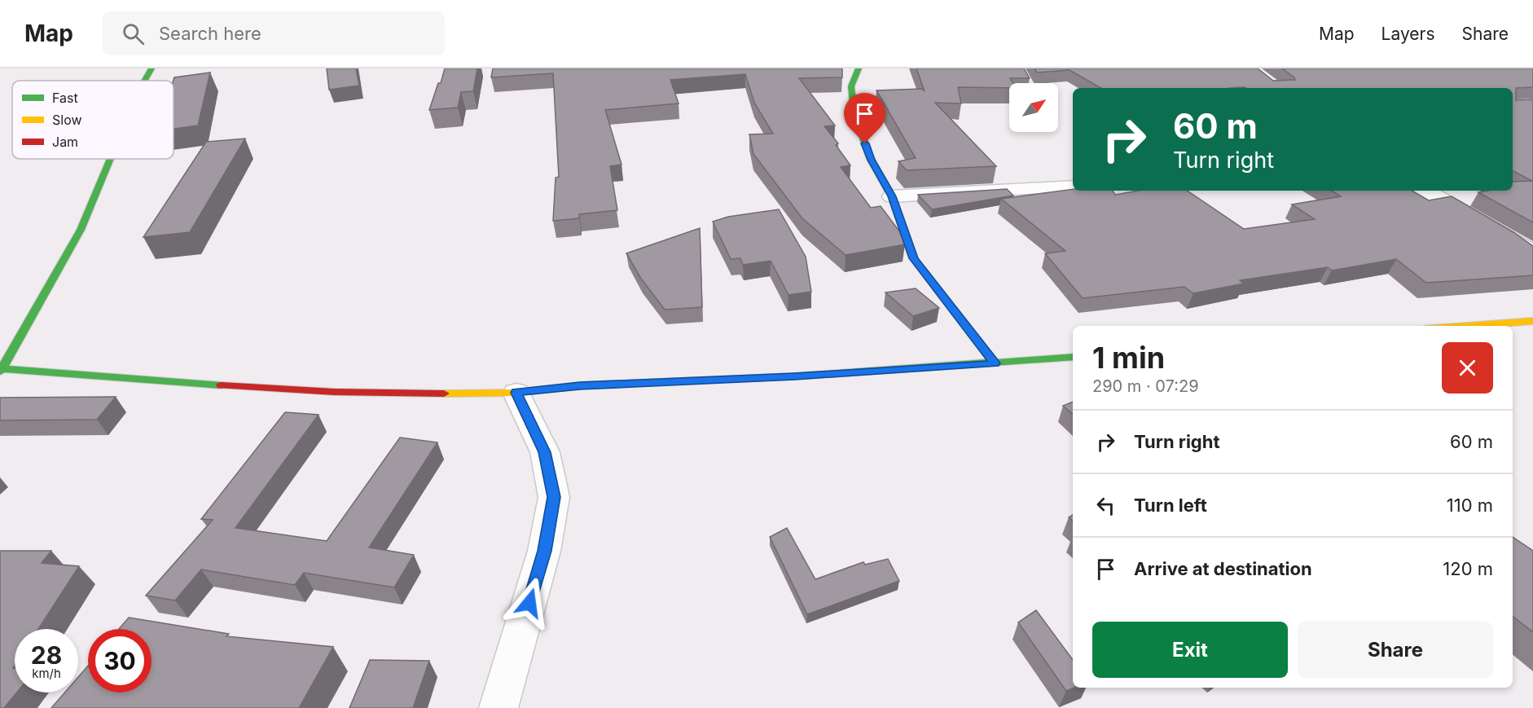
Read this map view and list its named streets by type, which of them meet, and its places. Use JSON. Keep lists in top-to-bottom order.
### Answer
{
  "legend": ["Fast", "Slow", "Jam"],
  "north": "top right",
  "page": {
    "header": "Map",
    "search": "Search here",
    "nav": ["Map", "Layers", "Share"],
    "turn": ["60 m", "Turn right"],
    "heading": ["1 min", "290 m · 07:29"],
    "list": [
      {
        "name": "Turn right",
        "value": "60 m"
      },
      {
        "name": "Turn left",
        "value": "110 m"
      },
      {
        "name": "Arrive at destination",
        "value": "120 m"
      }
    ],
    "buttons": ["Exit", "Share"],
    "speed": "28 km/h",
    "limit": "30"
  }
}
